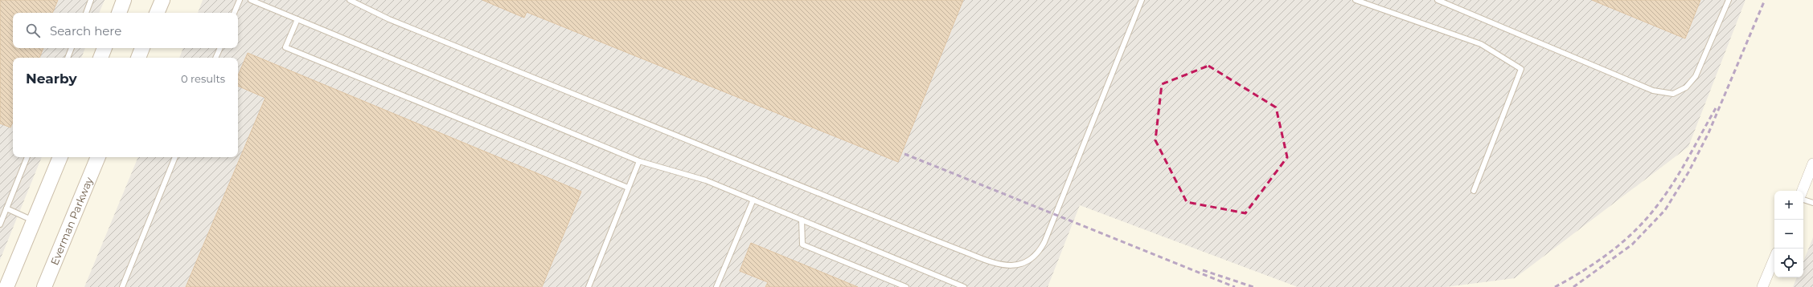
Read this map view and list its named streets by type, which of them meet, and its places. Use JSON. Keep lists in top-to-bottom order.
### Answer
{
  "streets": {
    "main road": ["Everman Parkway"]
  },
  "page": {
    "search": "Search here",
    "heading": ["Nearby", "0 results"],
    "map_buttons": ["+", "−"]
  }
}
